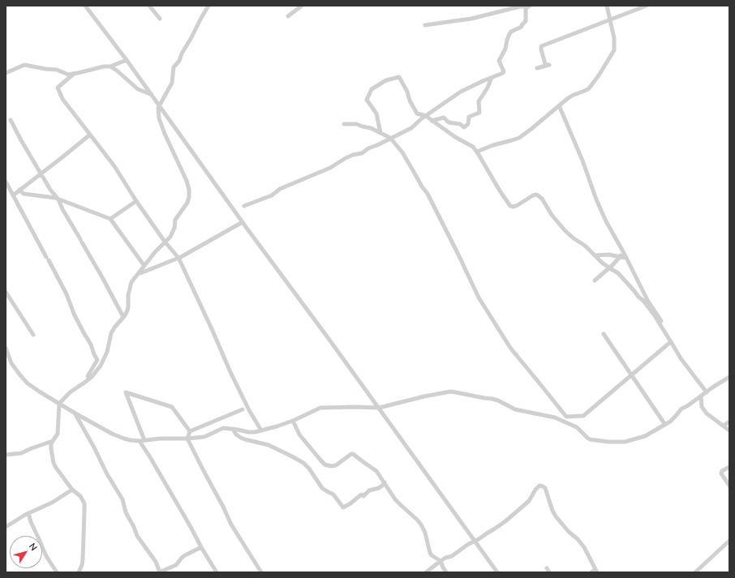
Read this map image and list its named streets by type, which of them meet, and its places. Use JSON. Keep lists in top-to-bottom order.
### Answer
{
  "north": "top right"
}
